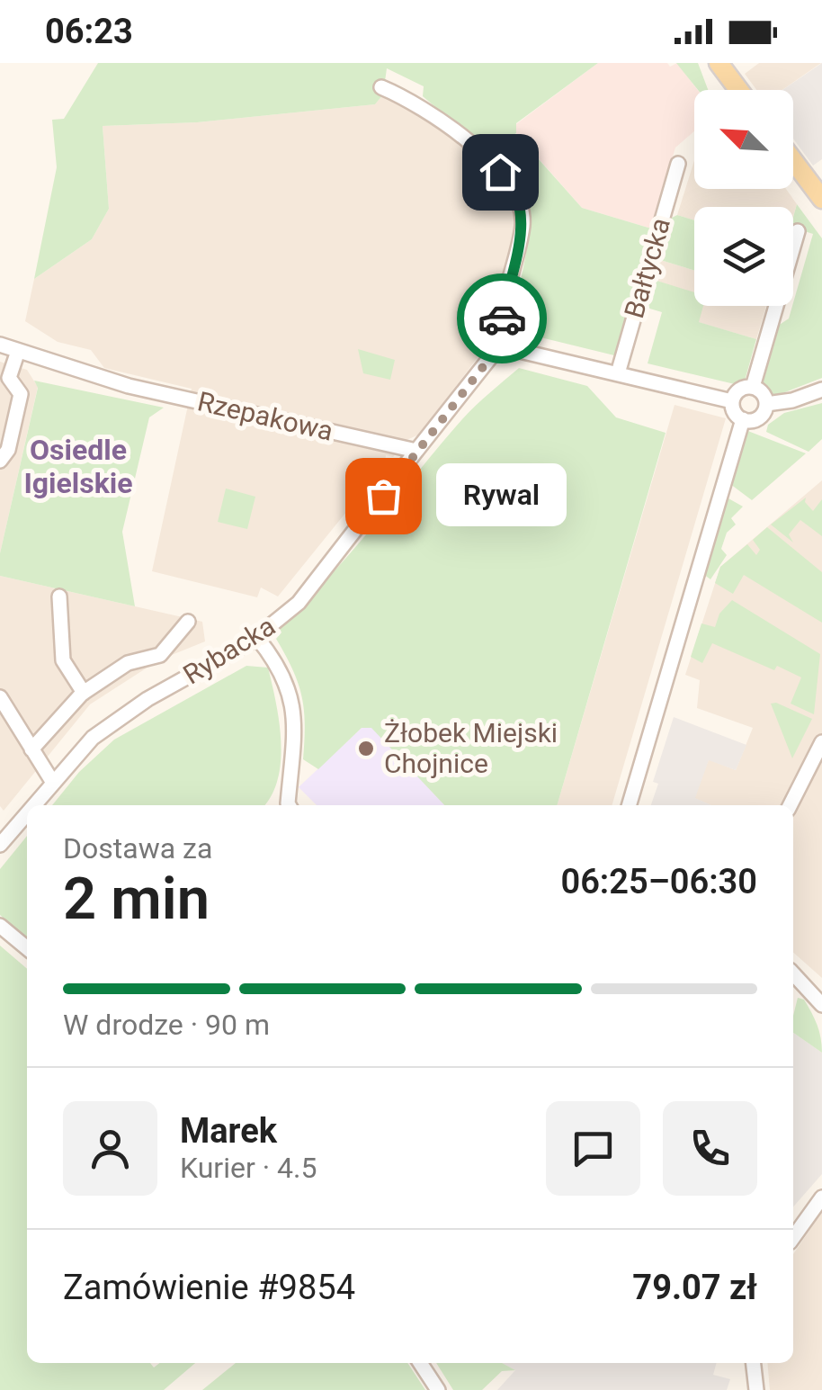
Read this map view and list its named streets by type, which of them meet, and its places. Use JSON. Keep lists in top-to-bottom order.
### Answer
{
  "streets": {
    "street": ["Bałtycka", "Rzepakowa", "Rybacka"]
  },
  "crossings": [
    ["Rzepakowa", "Rybacka"]
  ],
  "districts": ["Osiedle Igielskie"],
  "places": ["Rywal", "Żłobek Miejski Chojnice"],
  "north": "top left",
  "page": {
    "status": "06:23",
    "bubble": "Rywal",
    "heading": ["2 min", "Dostawa za", "06:25–06:30"],
    "panel": [
      "Marek",
      "Kurier · 4.5",
      "Zamówienie #9854",
      "79.07 zł"
    ],
    "bar": "W drodze · 90 m"
  }
}
